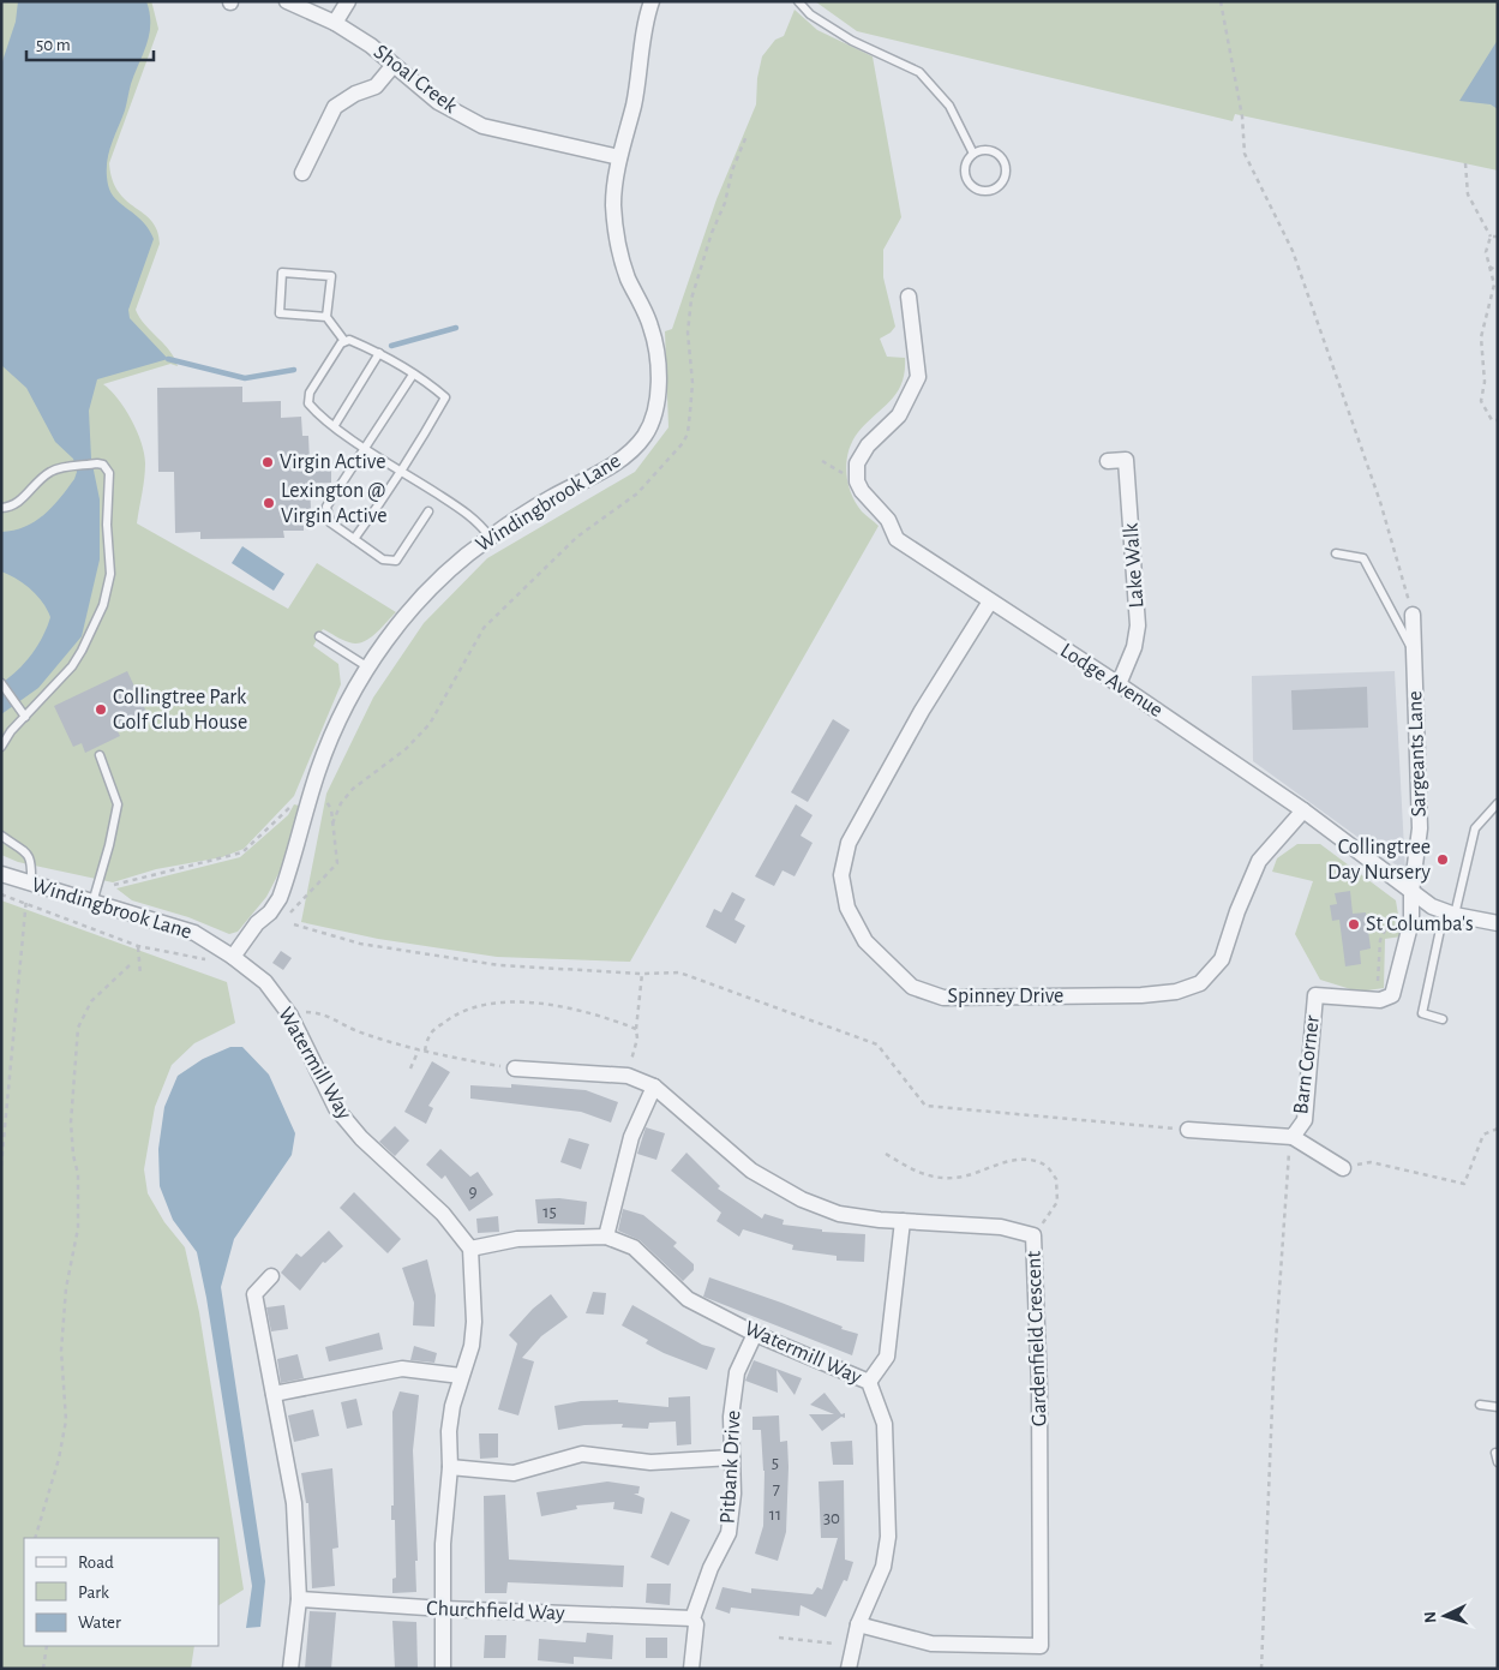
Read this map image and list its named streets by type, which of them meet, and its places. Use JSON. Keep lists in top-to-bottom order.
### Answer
{
  "streets": {
    "street": [
      "Shoal Creek",
      "Windingbrook Lane",
      "Lake Walk",
      "Lodge Avenue",
      "Sargeants Lane",
      "Spinney Drive",
      "Watermill Way",
      "Barn Corner",
      "Gardenfield Crescent",
      "Pitbank Drive",
      "Churchfield Way"
    ]
  },
  "crossings": [
    ["Shoal Creek", "Windingbrook Lane"],
    ["Windingbrook Lane", "Watermill Way"],
    ["Lake Walk", "Lodge Avenue"],
    ["Lodge Avenue", "Sargeants Lane"],
    ["Lodge Avenue", "Spinney Drive"],
    ["Watermill Way", "Gardenfield Crescent"],
    ["Watermill Way", "Pitbank Drive"],
    ["Pitbank Drive", "Churchfield Way"]
  ],
  "places": [
    "Virgin Active",
    "Lexington @ Virgin Active",
    "Collingtree Park Golf Club House",
    "Collingtree Day Nursery",
    "St Columba's"
  ],
  "house_numbers": [
    "9",
    "15",
    "5",
    "7",
    "11",
    "30"
  ],
  "legend": ["Road", "Park", "Water"],
  "scale_bar": "50 m",
  "north": "left"
}
